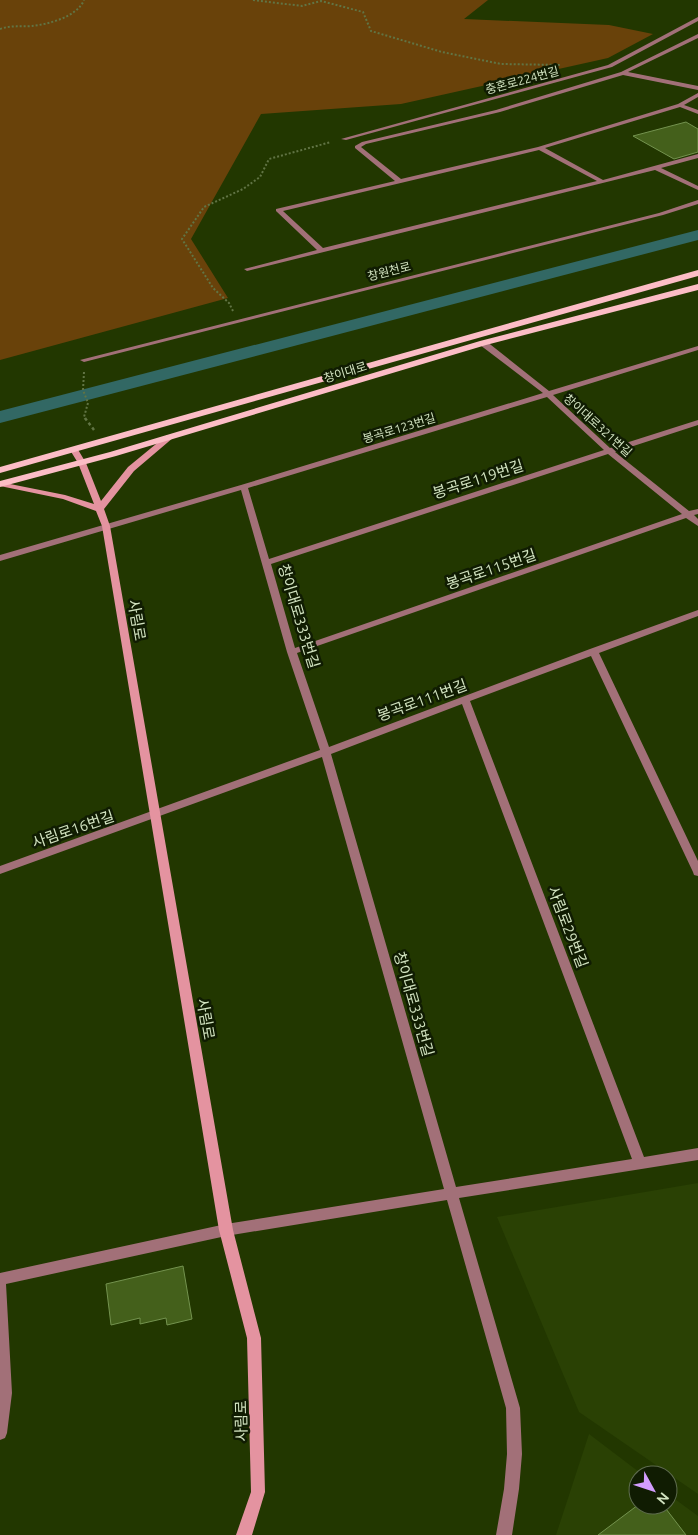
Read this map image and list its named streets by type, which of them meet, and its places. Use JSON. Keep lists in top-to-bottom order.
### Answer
{
  "streets": {
    "main road": ["창이대로"],
    "street": [
      "충혼로224번길",
      "창원천로",
      "창이대로321번길",
      "봉곡로123번길",
      "봉곡로119번길",
      "봉곡로115번길",
      "창이대로333번길",
      "사림로",
      "봉곡로111번길",
      "사림로16번길",
      "사림로29번길"
    ]
  },
  "crossings": [
    ["창이대로", "창이대로321번길"],
    ["창이대로", "사림로"],
    ["창이대로321번길", "봉곡로123번길"],
    ["창이대로321번길", "봉곡로119번길"],
    ["창이대로321번길", "봉곡로115번길"],
    ["봉곡로123번길", "창이대로333번길"],
    ["봉곡로123번길", "사림로"],
    ["봉곡로119번길", "창이대로333번길"],
    ["봉곡로115번길", "창이대로333번길"],
    ["창이대로333번길", "봉곡로111번길"],
    ["사림로", "봉곡로111번길"],
    ["사림로", "사림로16번길"],
    ["봉곡로111번길", "사림로16번길"],
    ["봉곡로111번길", "사림로29번길"]
  ],
  "north": "bottom right"
}
